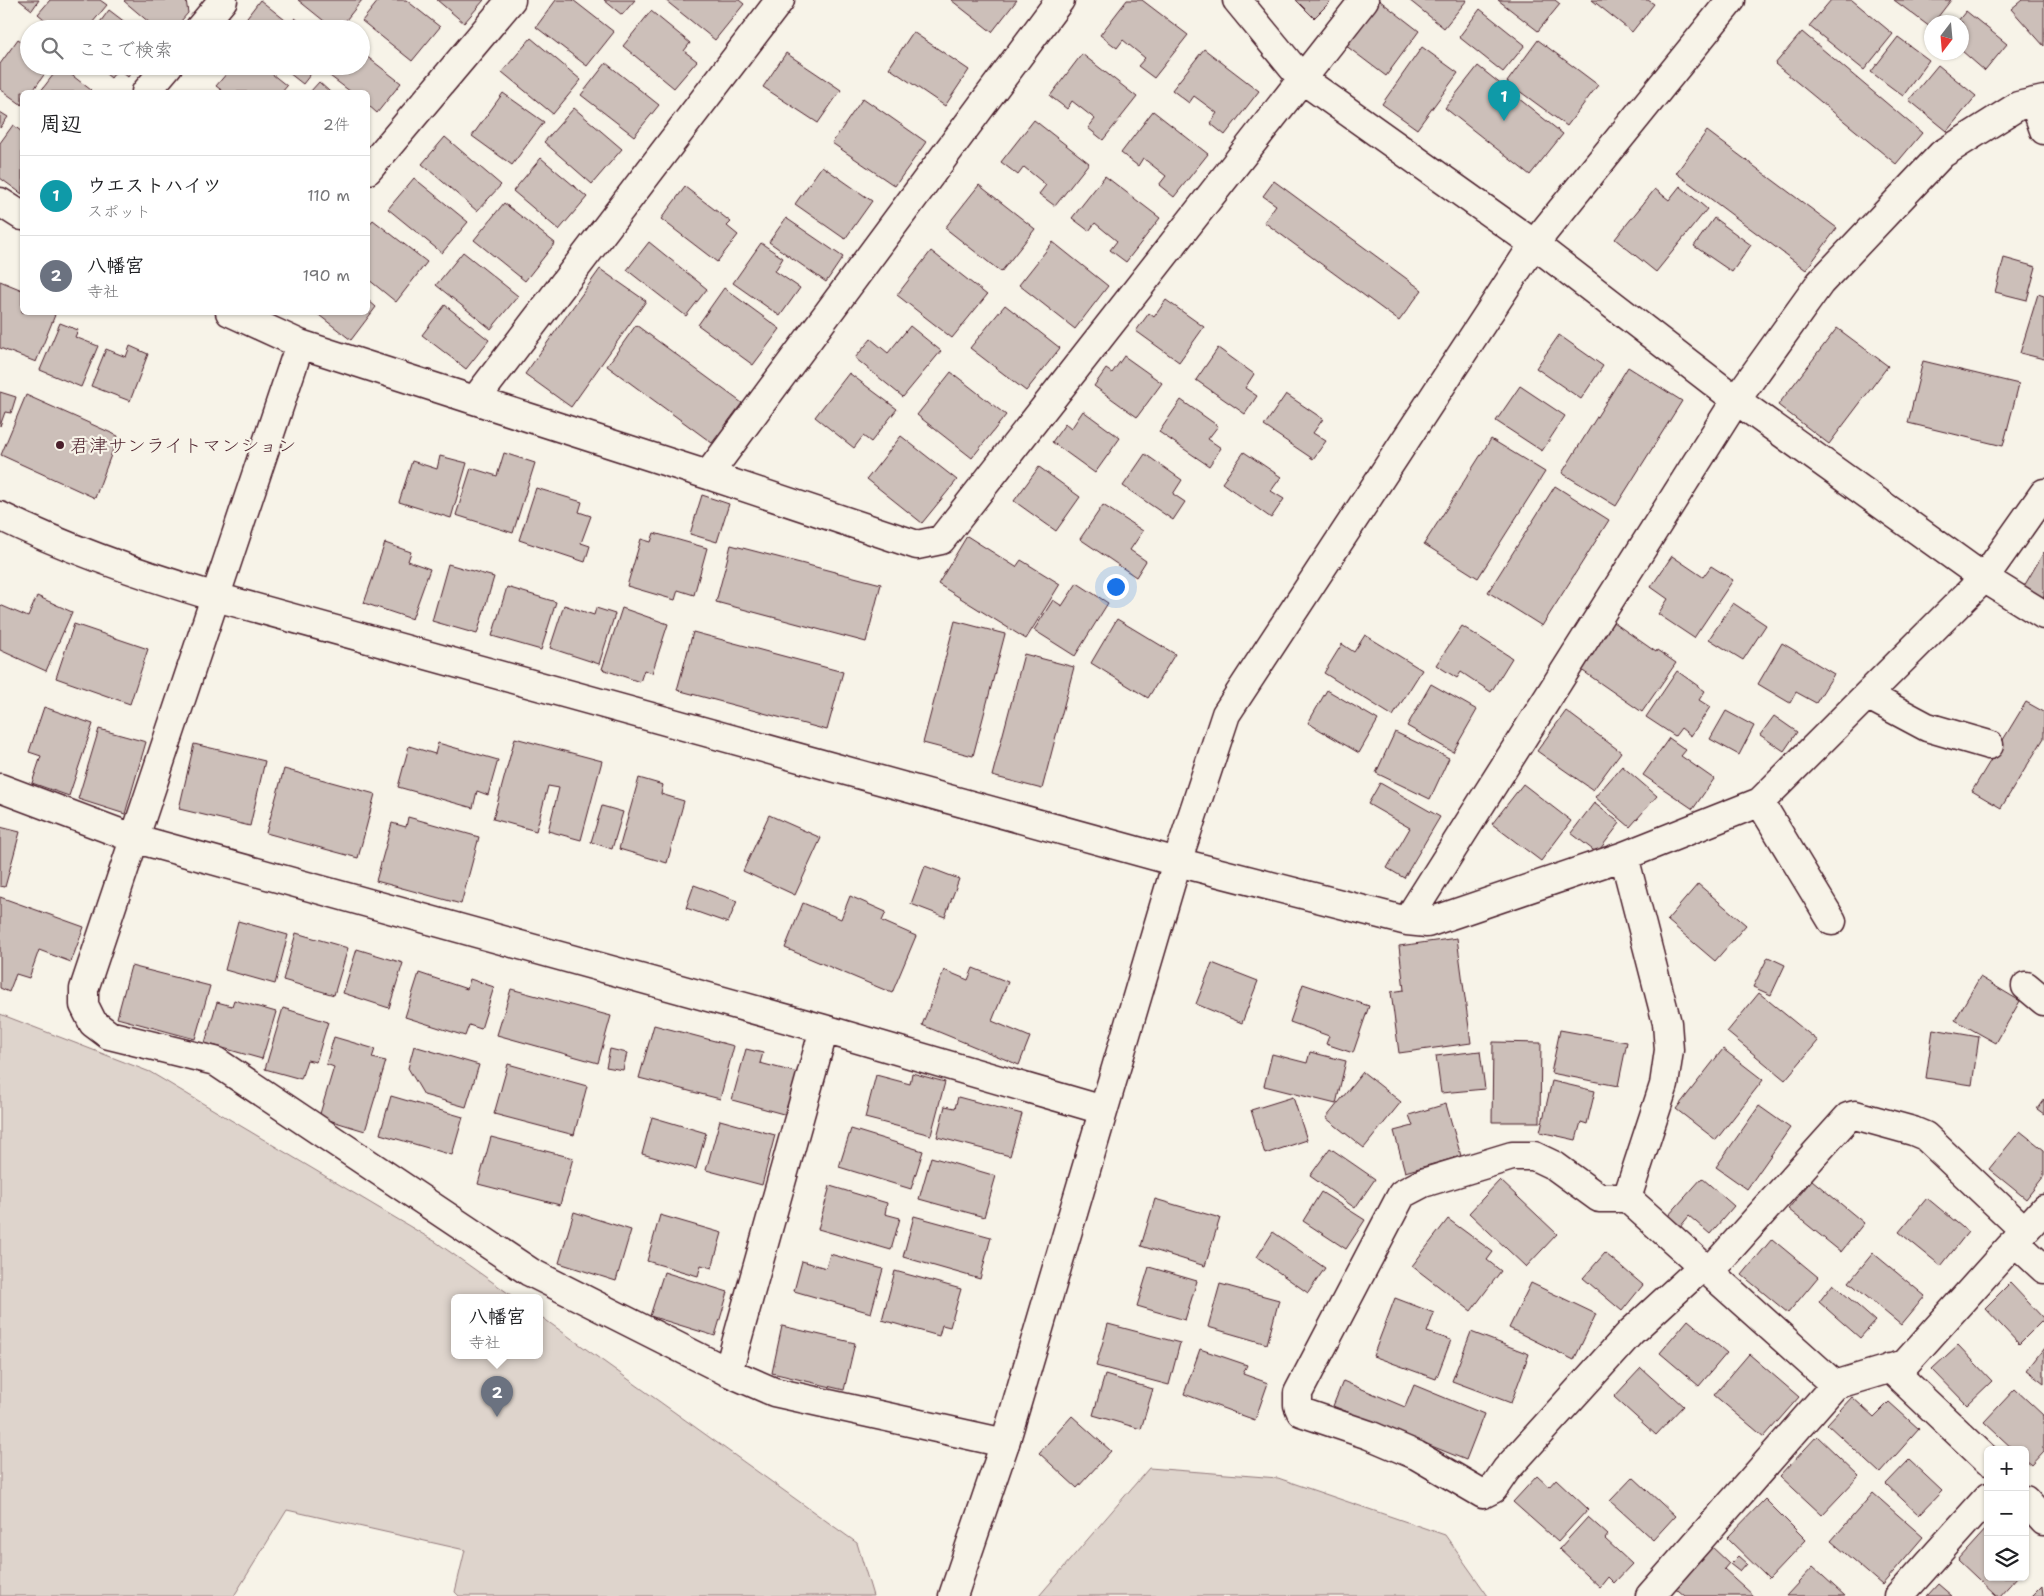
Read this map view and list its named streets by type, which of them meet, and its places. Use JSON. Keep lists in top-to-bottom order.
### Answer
{
  "places": ["君津サンライトマンション"],
  "north": "bottom",
  "page": {
    "search": "ここで検索",
    "pins": ["1", "2"],
    "heading": ["周辺", "2件"],
    "list": [
      {
        "mark": "1",
        "name": "ウエストハイツ",
        "note": "スポット",
        "value": "110 m"
      },
      {
        "mark": "2",
        "name": "八幡宮",
        "note": "寺社",
        "value": "190 m"
      }
    ],
    "popup": ["八幡宮", "寺社"],
    "map_buttons": ["+", "−"]
  }
}
